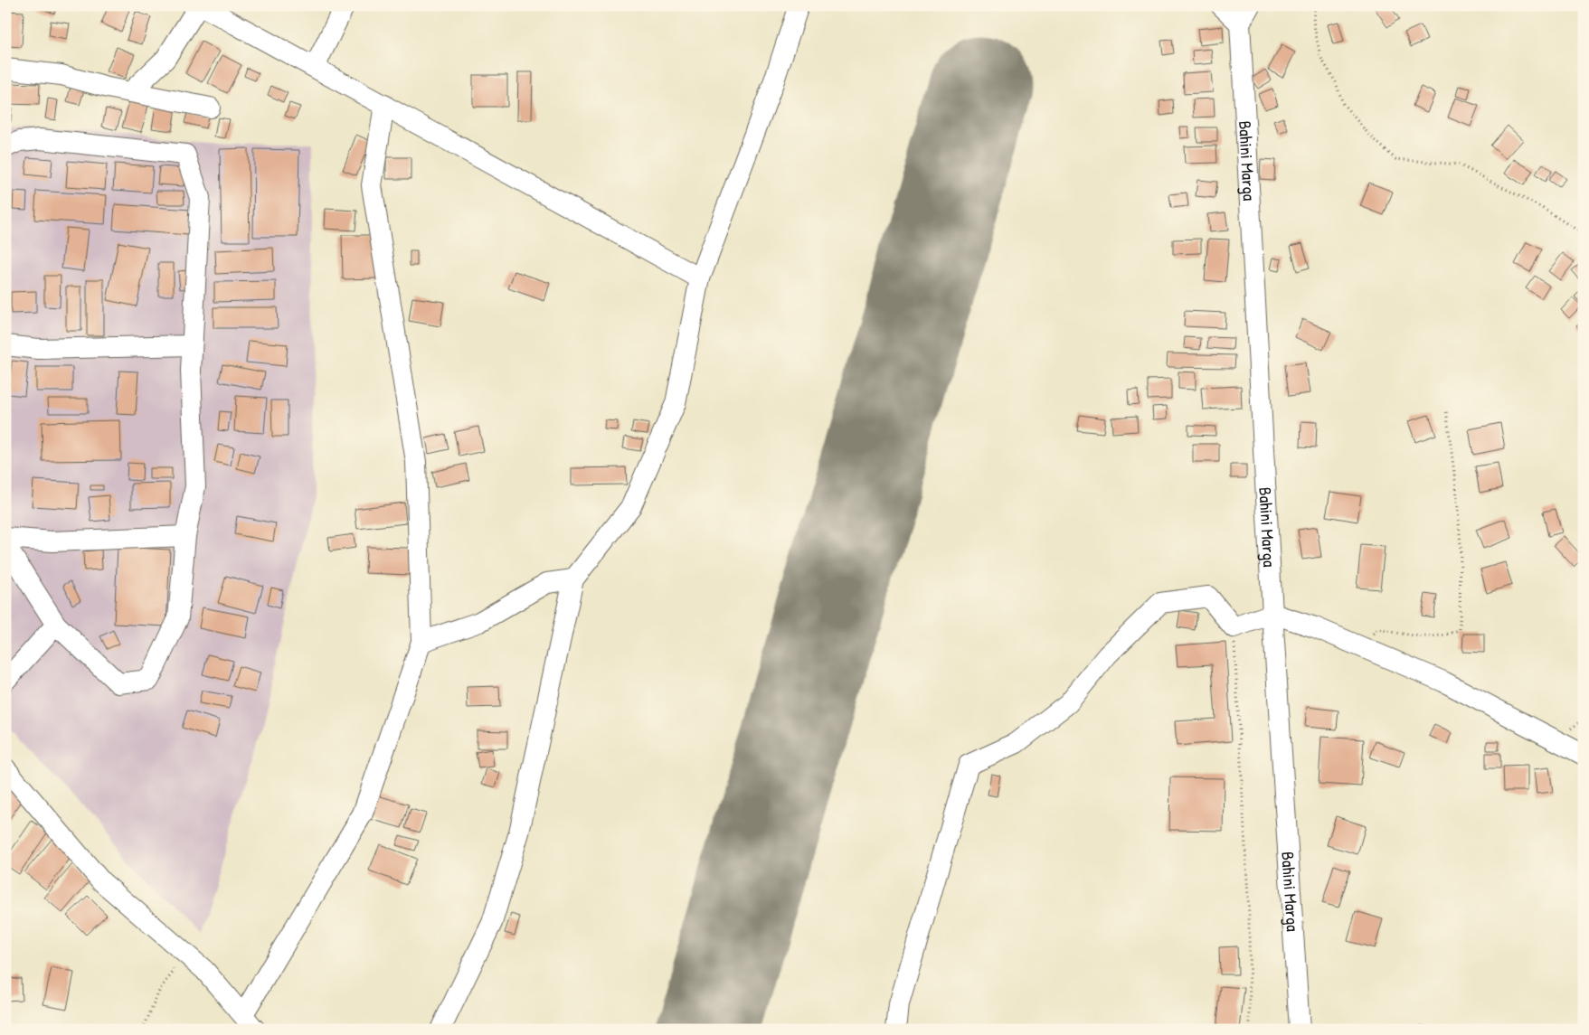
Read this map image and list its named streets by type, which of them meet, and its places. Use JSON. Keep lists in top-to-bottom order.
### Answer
{
  "streets": {
    "street": ["Bahini Marga"]
  }
}
